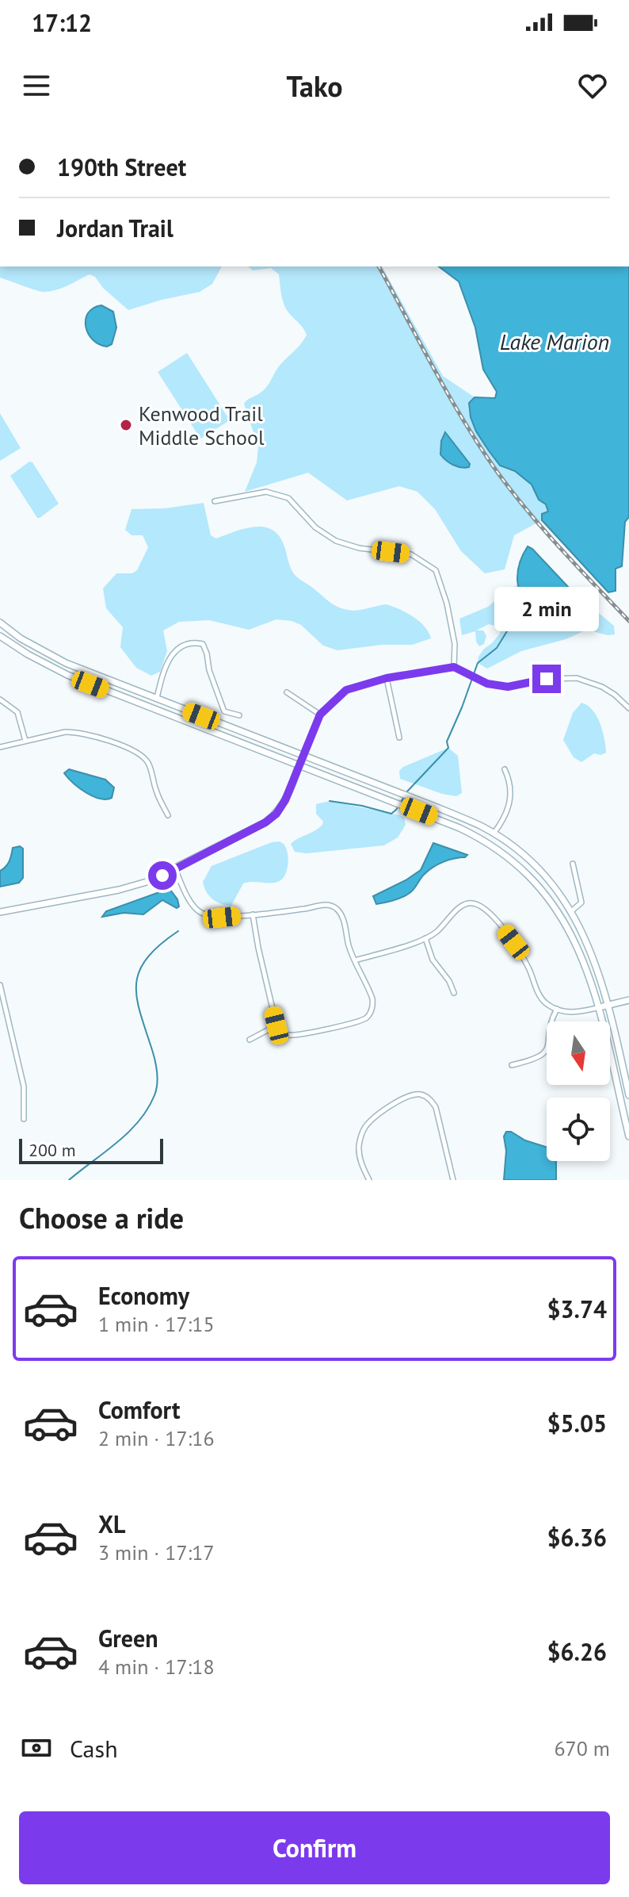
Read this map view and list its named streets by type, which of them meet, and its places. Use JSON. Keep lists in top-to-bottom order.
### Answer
{
  "water": ["Lake Marion"],
  "places": ["Kenwood Trail Middle School"],
  "scale_bar": "200 m",
  "north": "bottom",
  "page": {
    "status": "17:12",
    "header": "Tako",
    "banner": ["190th Street", "Jordan Trail"],
    "bubble": "2 min",
    "scale": "200 m",
    "heading": "Choose a ride",
    "list": [
      {
        "name": "Economy",
        "note": "1 min · 17:15",
        "value": "$3.74"
      },
      {
        "name": "Comfort",
        "note": "2 min · 17:16",
        "value": "$5.05"
      },
      {
        "name": "XL",
        "note": "3 min · 17:17",
        "value": "$6.36"
      },
      {
        "name": "Green",
        "note": "4 min · 17:18",
        "value": "$6.26"
      }
    ],
    "pay": ["Cash", "670 m"],
    "buttons": "Confirm"
  }
}
